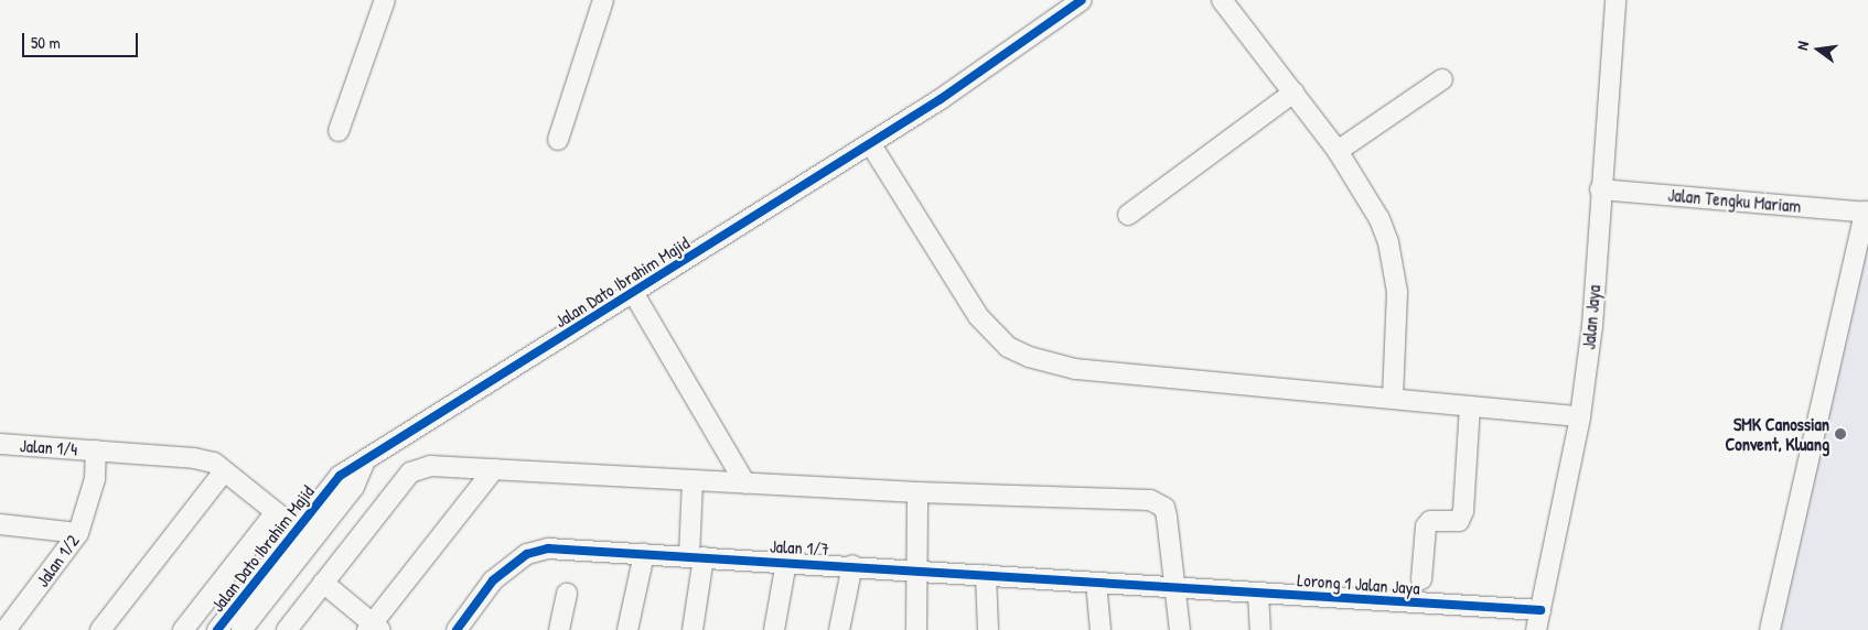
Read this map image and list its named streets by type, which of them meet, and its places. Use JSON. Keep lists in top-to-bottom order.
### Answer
{
  "streets": {
    "street": [
      "Jalan Tengku Mariam",
      "Jalan Dato Ibrahim Majid",
      "Jalan Jaya",
      "Jalan 1/4",
      "Jalan 1/7",
      "Jalan 1/2",
      "Lorong 1 Jalan Jaya"
    ]
  },
  "crossings": [
    ["Jalan Tengku Mariam", "Jalan Jaya"],
    ["Jalan Dato Ibrahim Majid", "Jalan 1/4"],
    ["Jalan Jaya", "Lorong 1 Jalan Jaya"],
    ["Jalan 1/4", "Jalan 1/2"],
    ["Jalan 1/7", "Lorong 1 Jalan Jaya"]
  ],
  "places": ["SMK Canossian Convent, Kluang"],
  "scale_bar": "50 m",
  "north": "left"
}
